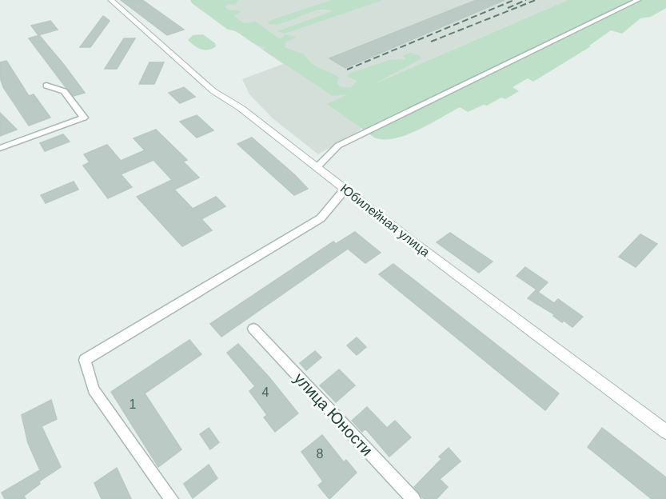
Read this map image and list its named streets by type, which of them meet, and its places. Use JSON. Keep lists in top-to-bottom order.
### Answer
{
  "streets": {
    "street": ["Юбилейная улица", "улица Юности"]
  },
  "house_numbers": ["4", "1", "8"]
}
